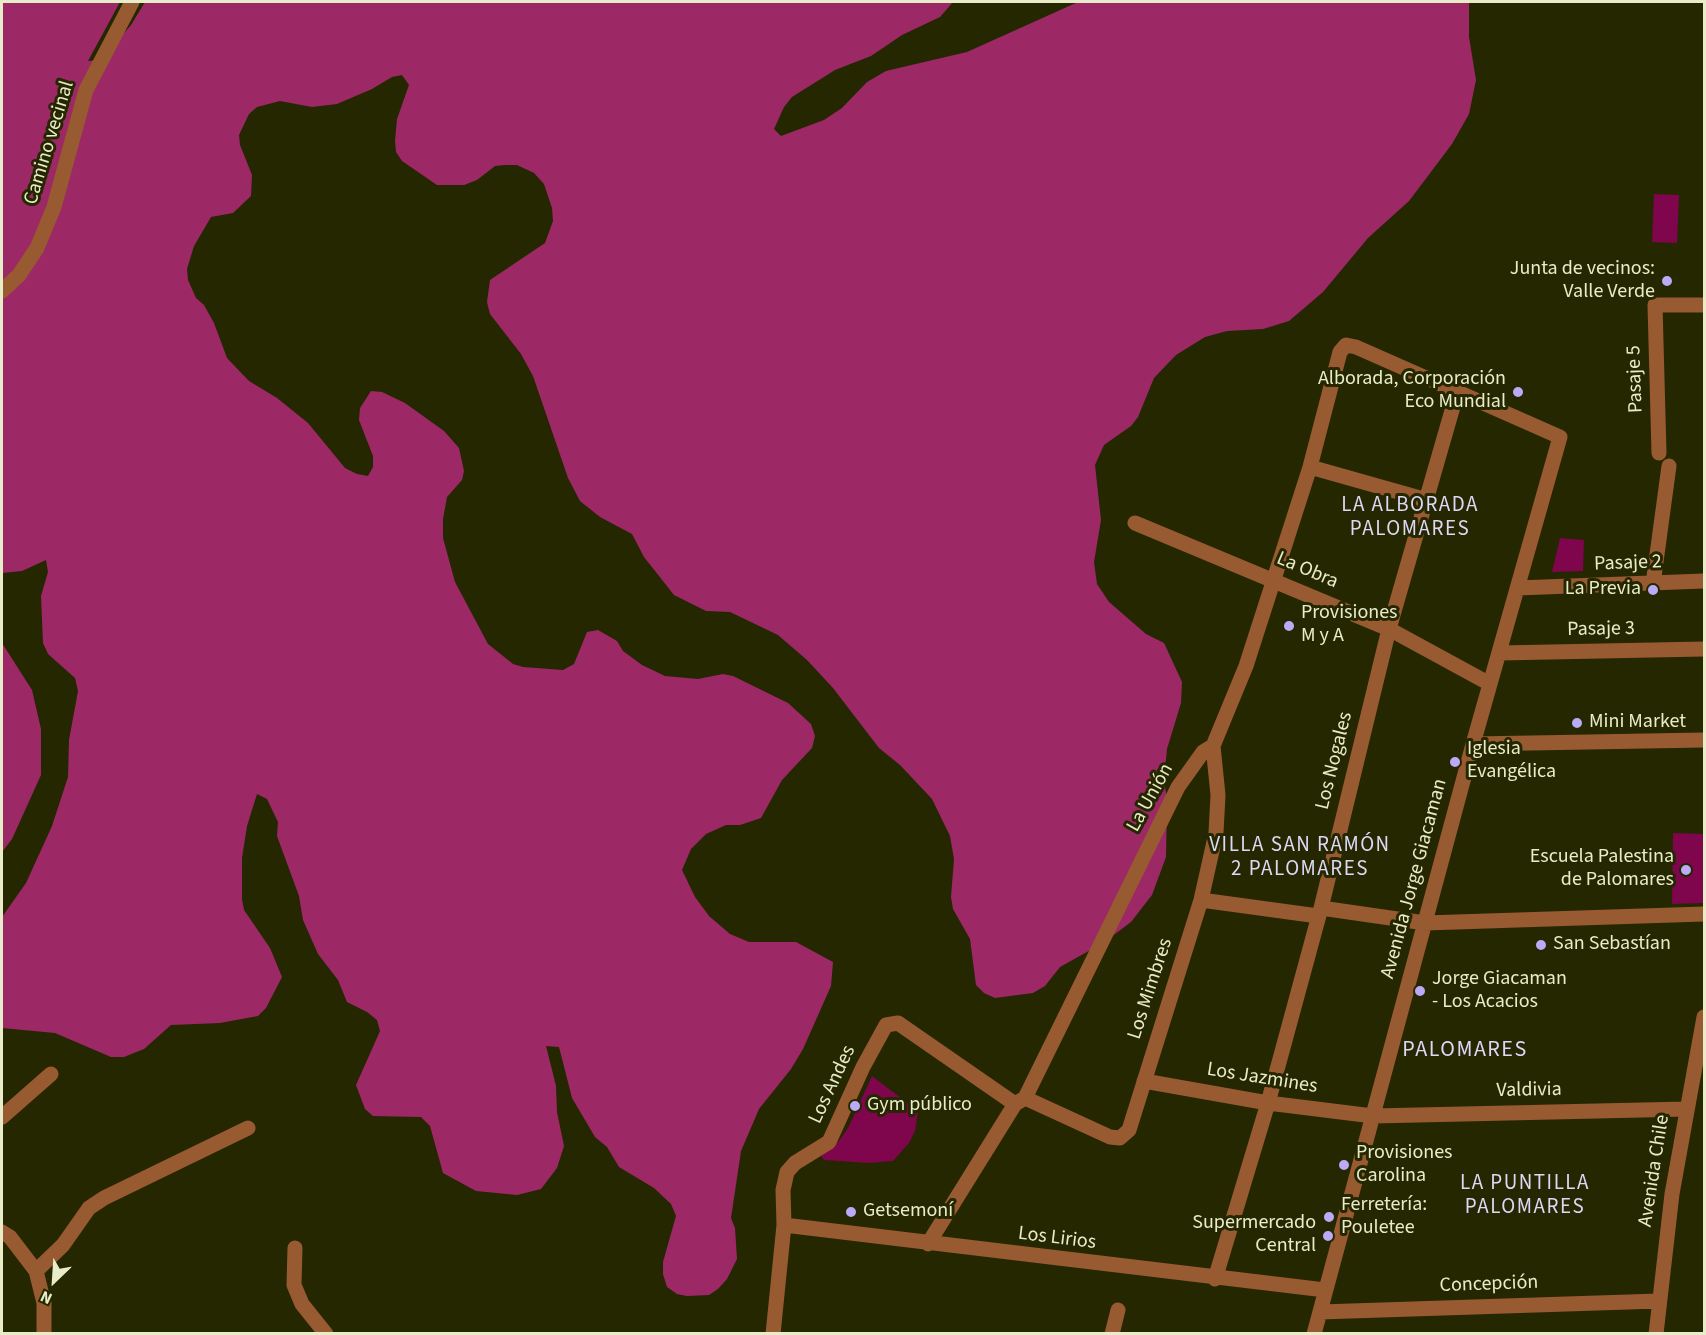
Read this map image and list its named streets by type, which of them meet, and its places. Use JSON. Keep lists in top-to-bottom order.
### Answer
{
  "streets": {
    "street": [
      "Camino vecinal",
      "Pasaje 5",
      "Pasaje 2",
      "La Obra",
      "Pasaje 3",
      "Los Nogales",
      "La Unión",
      "Avenida Jorge Giacaman",
      "Los Mimbres",
      "Los Jazmines",
      "Los Andes",
      "Valdivia",
      "Avenida Chile",
      "Los Lirios",
      "Concepción"
    ]
  },
  "crossings": [
    ["Pasaje 2", "Avenida Jorge Giacaman"],
    ["La Obra", "Los Nogales"],
    ["La Obra", "La Unión"],
    ["La Obra", "Avenida Jorge Giacaman"],
    ["Pasaje 3", "Avenida Jorge Giacaman"],
    ["Los Nogales", "La Unión"],
    ["Los Nogales", "Avenida Jorge Giacaman"],
    ["Los Nogales", "Los Jazmines"],
    ["Los Nogales", "Los Lirios"],
    ["La Unión", "Avenida Jorge Giacaman"],
    ["La Unión", "Los Mimbres"],
    ["La Unión", "Los Andes"],
    ["La Unión", "Los Lirios"],
    ["Avenida Jorge Giacaman", "Los Jazmines"],
    ["Avenida Jorge Giacaman", "Valdivia"],
    ["Avenida Jorge Giacaman", "Los Lirios"],
    ["Avenida Jorge Giacaman", "Concepción"],
    ["Los Mimbres", "Los Jazmines"],
    ["Los Mimbres", "Los Andes"],
    ["Los Jazmines", "Valdivia"],
    ["Los Andes", "Los Lirios"],
    ["Valdivia", "Avenida Chile"],
    ["Avenida Chile", "Concepción"]
  ],
  "districts": [
    "LA ALBORADA PALOMARES",
    "VILLA SAN RAMÓN 2 PALOMARES",
    "PALOMARES",
    "LA PUNTILLA PALOMARES"
  ],
  "places": [
    "Junta de vecinos: Valle Verde",
    "Alborada, Corporación Eco Mundial",
    "La Previa",
    "Provisiones M y A",
    "Mini Market",
    "Iglesia Evangélica",
    "Escuela Palestina de Palomares",
    "San Sebastían",
    "Jorge Giacaman - Los Acacios",
    "Gym público",
    "Provisiones Carolina",
    "Getsemoní",
    "Ferretería: Pouletee",
    "Supermercado Central"
  ],
  "north": "bottom left"
}
